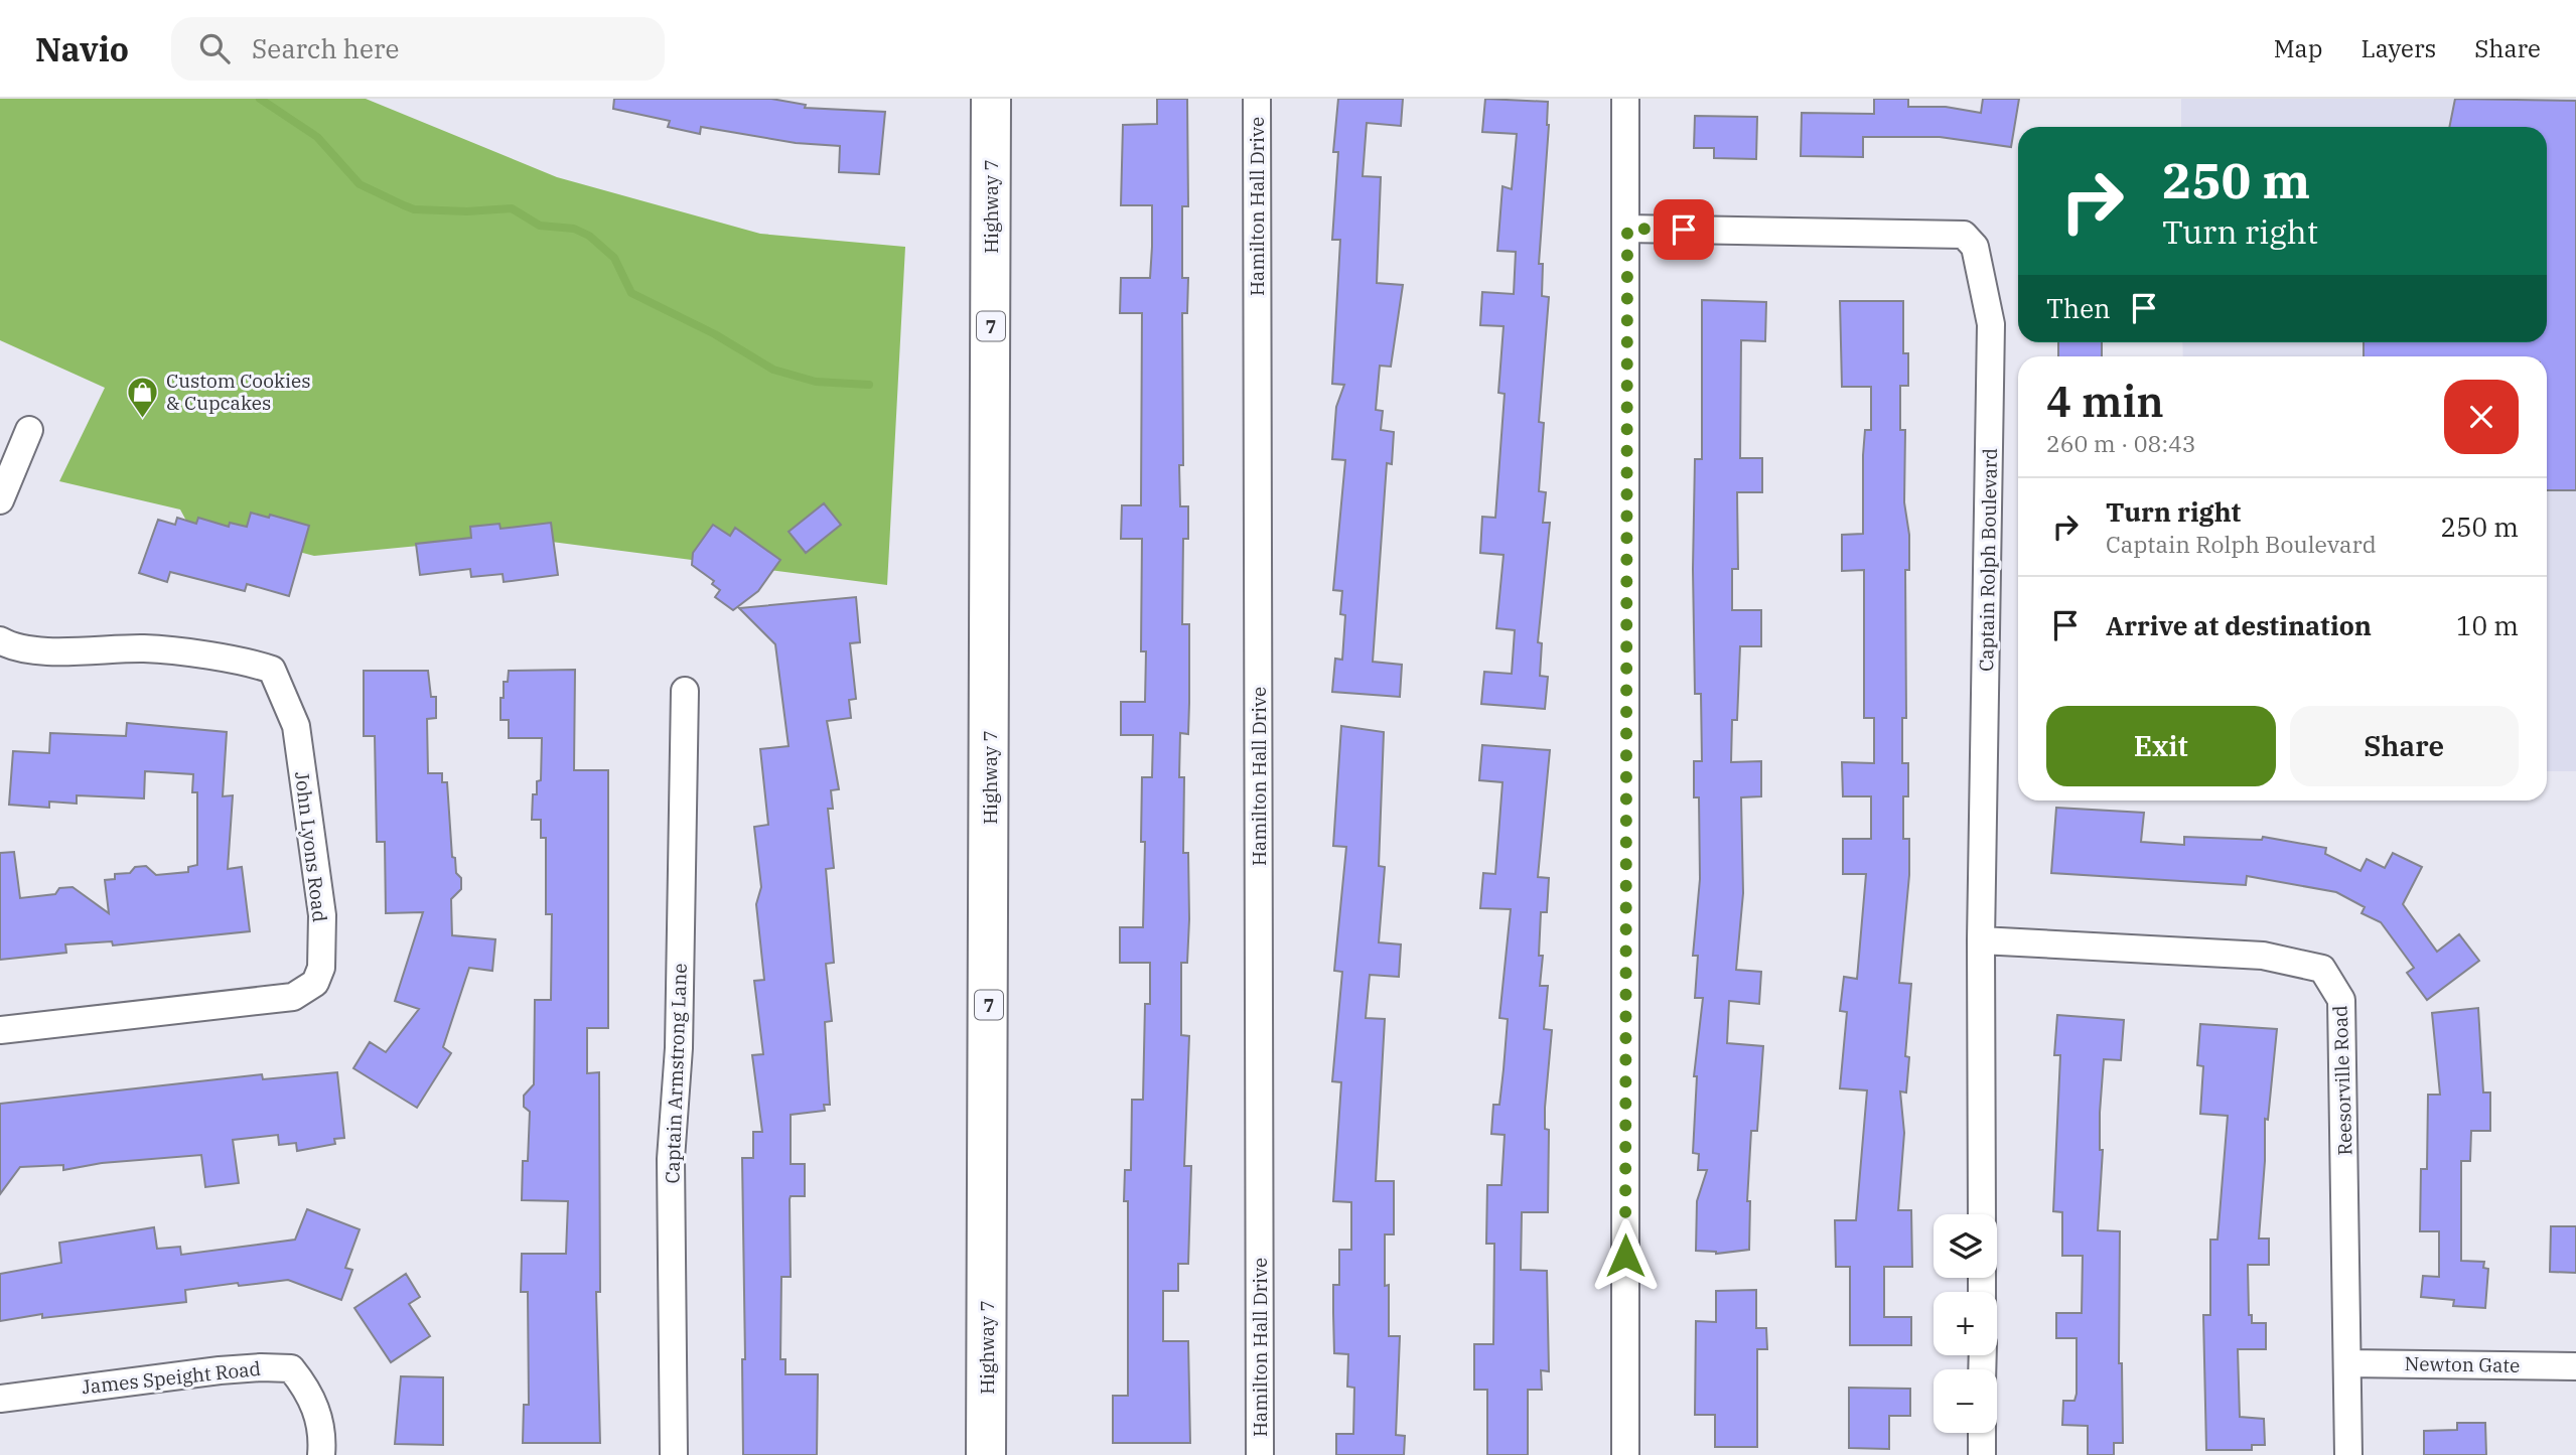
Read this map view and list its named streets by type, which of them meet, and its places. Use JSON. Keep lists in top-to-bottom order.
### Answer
{
  "streets": {
    "main road": ["Highway 7", "7"],
    "street": [
      "Hamilton Hall Drive",
      "Captain Rolph Boulevard",
      "John Lyons Road",
      "Captain Armstrong Lane",
      "Reesorville Road",
      "Newton Gate",
      "James Speight Road"
    ]
  },
  "crossings": [
    ["Captain Rolph Boulevard", "Reesorville Road"],
    ["Reesorville Road", "Newton Gate"]
  ],
  "places": {
    "shop": ["Custom Cookies & Cupcakes"]
  },
  "page": {
    "header": "Navio",
    "search": "Search here",
    "nav": ["Map", "Layers", "Share"],
    "turn": ["250 m", "Turn right"],
    "then": "Then",
    "heading": ["4 min", "260 m · 08:43"],
    "list": [
      {
        "name": "Turn right",
        "note": "Captain Rolph Boulevard",
        "value": "250 m"
      },
      {
        "name": "Arrive at destination",
        "value": "10 m"
      }
    ],
    "buttons": ["Exit", "Share"],
    "map_buttons": ["+", "−"]
  }
}
